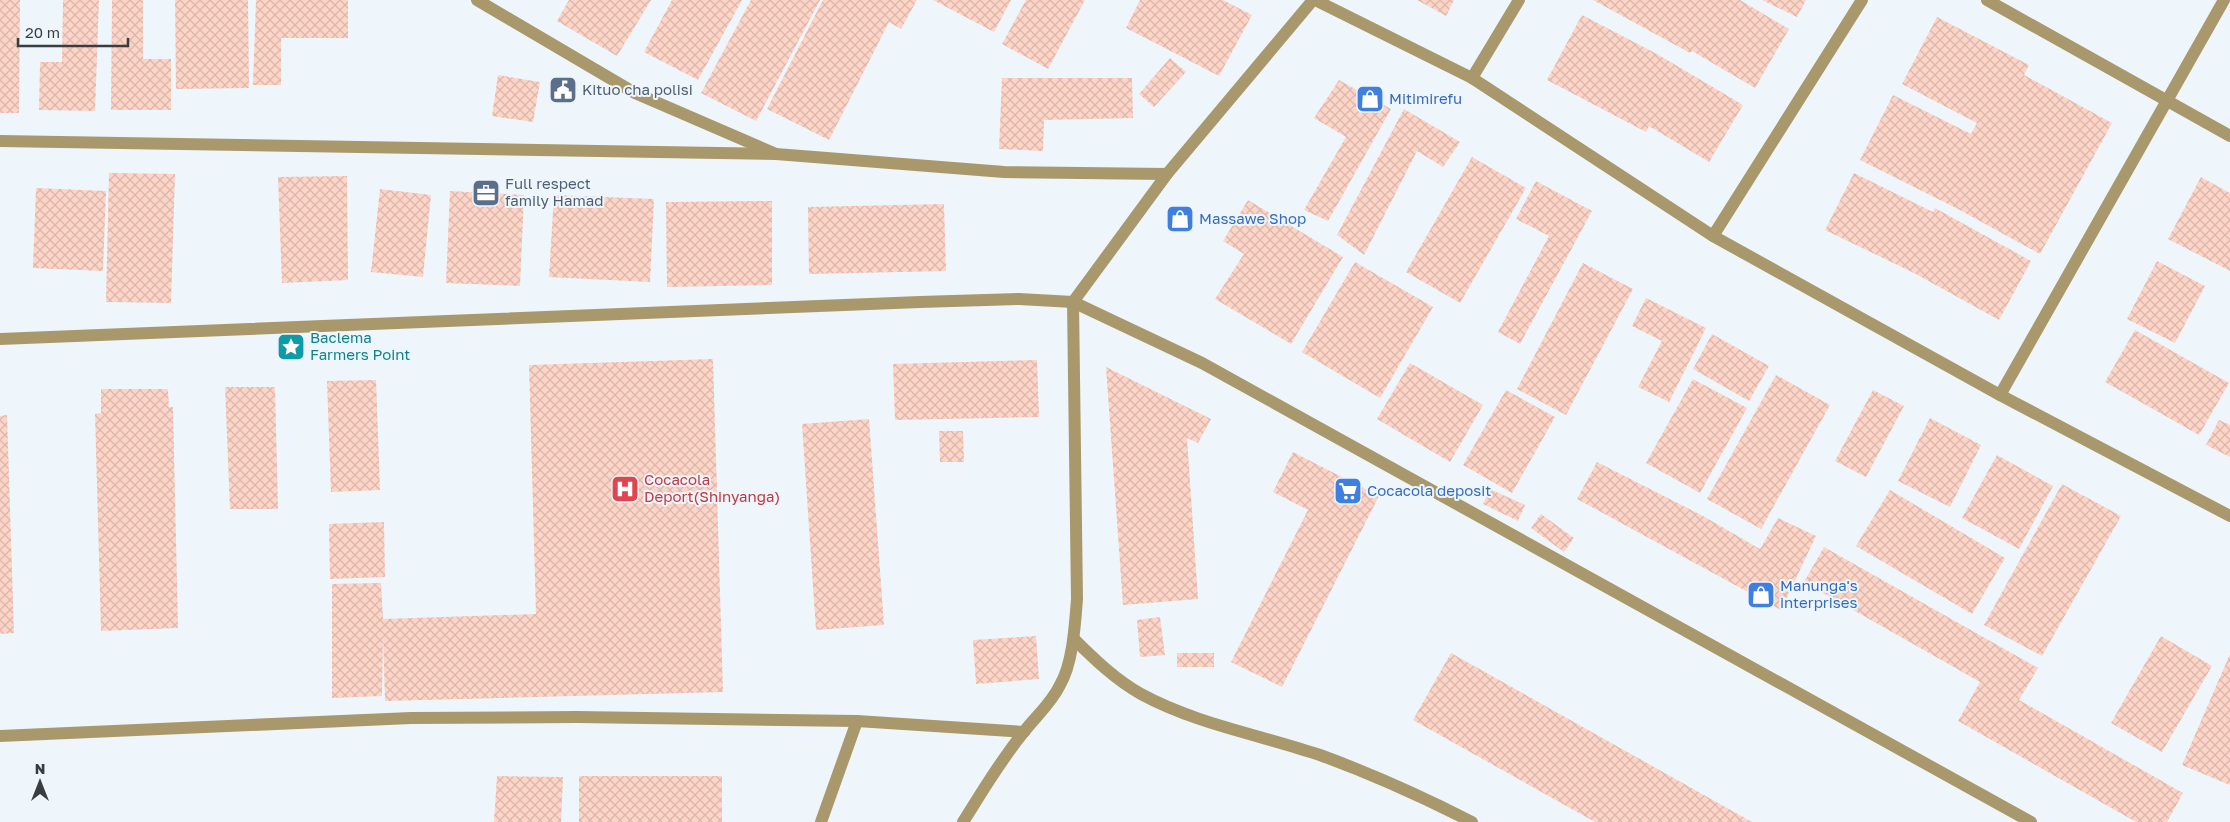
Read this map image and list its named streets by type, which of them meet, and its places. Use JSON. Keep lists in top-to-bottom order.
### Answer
{
  "places": {
    "public building": ["Kituo cha polisi"],
    "shop": ["Mitimirefu", "Massawe Shop", "Manunga's interprises"],
    "office": ["Full respect family Hamad"],
    "place": ["Baclema Farmers Point"],
    "hospital": ["Cocacola Deport(Shinyanga)"],
    "supermarket": ["Cocacola deposit"]
  },
  "scale_bar": "20 m",
  "north": "top"
}
